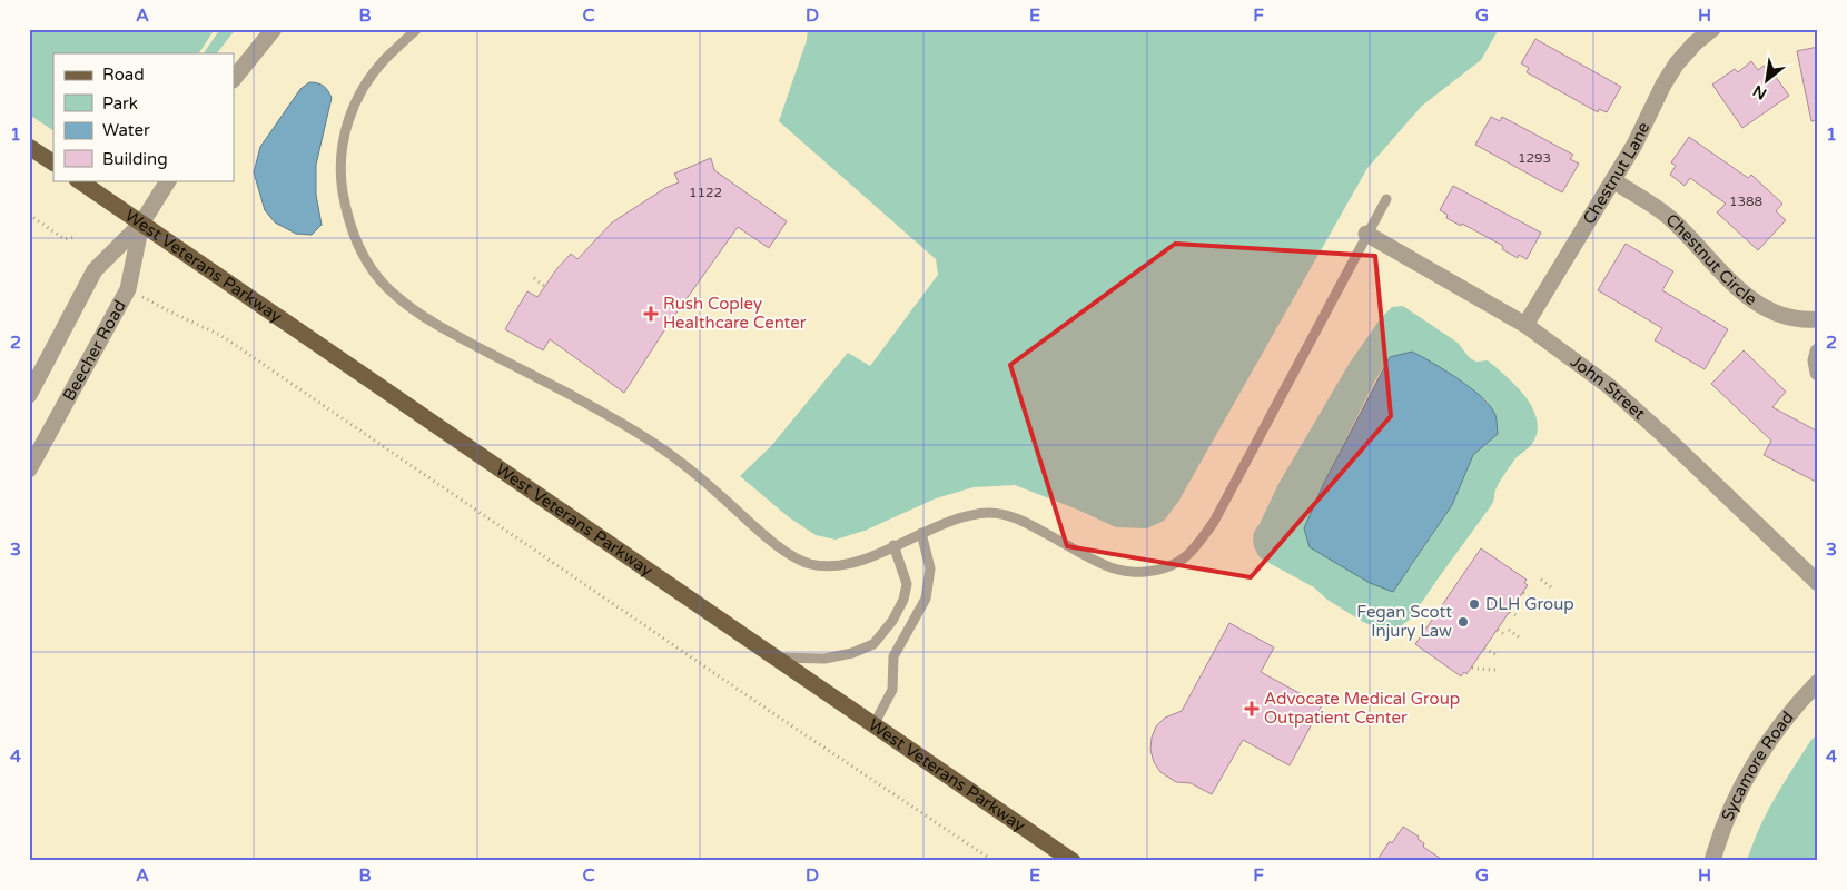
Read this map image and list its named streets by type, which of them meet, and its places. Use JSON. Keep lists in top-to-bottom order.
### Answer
{
  "streets": {
    "main road": ["West Veterans Parkway"],
    "street": [
      "Chestnut Lane",
      "Chestnut Circle",
      "Beecher Road",
      "John Street",
      "Sycamore Road"
    ]
  },
  "crossings": [
    ["Chestnut Lane", "Chestnut Circle"],
    ["Chestnut Lane", "John Street"],
    ["West Veterans Parkway", "Beecher Road"]
  ],
  "places": {
    "health": ["Rush Copley Healthcare Center", "Advocate Medical Group Outpatient Center"],
    "other": ["DLH Group", "Fegan Scott Injury Law"]
  },
  "house_numbers": ["1293", "1122", "1388"],
  "legend": [
    "Road",
    "Park",
    "Water",
    "Building"
  ],
  "north": "bottom left",
  "grid": {
    "columns": [
      "A",
      "B",
      "C",
      "D",
      "E",
      "F",
      "G",
      "H"
    ],
    "rows": [
      "1",
      "2",
      "3",
      "4"
    ]
  }
}
